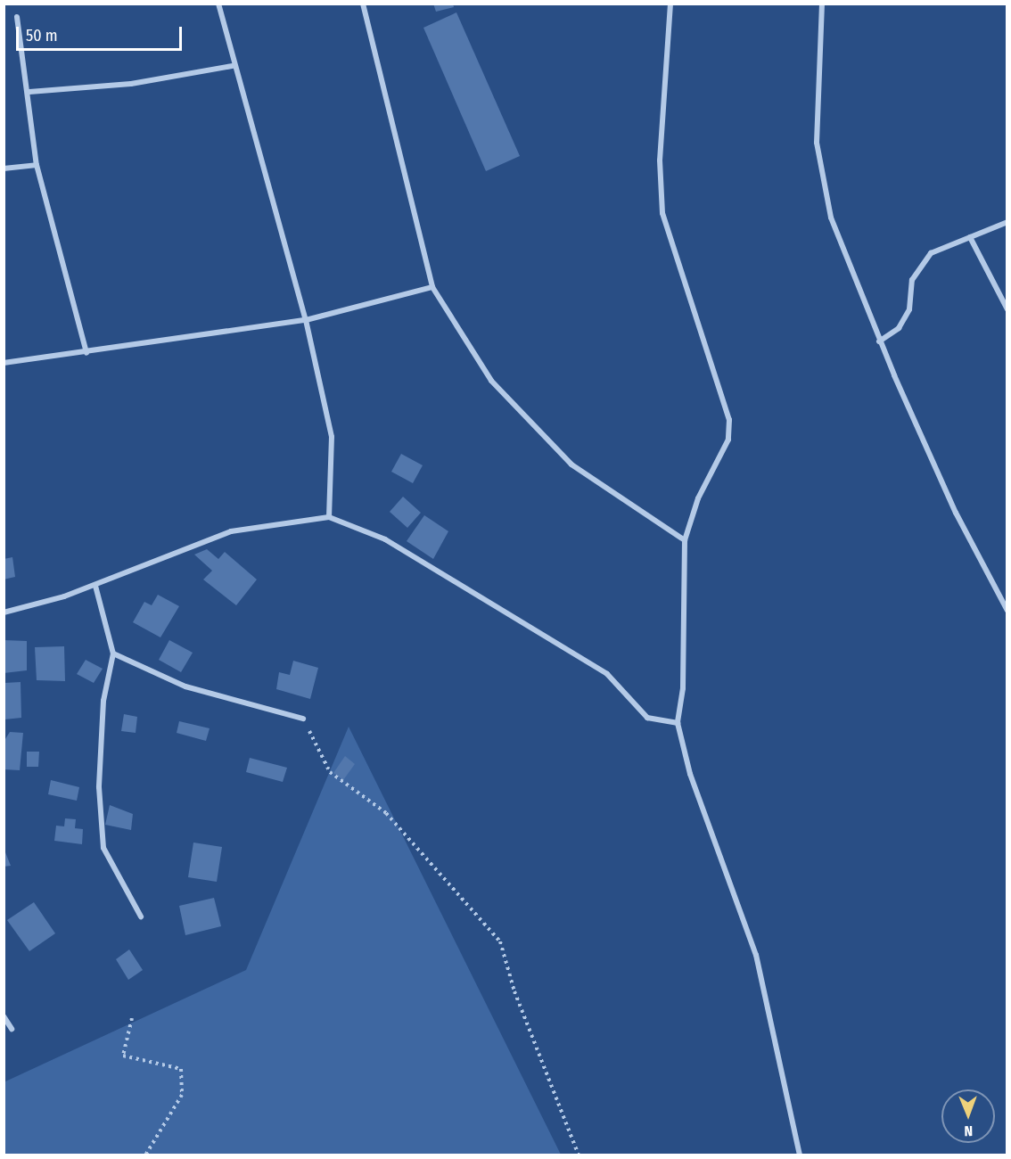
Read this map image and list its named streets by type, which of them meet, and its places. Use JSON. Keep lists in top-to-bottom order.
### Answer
{
  "scale_bar": "50 m",
  "north": "bottom"
}
